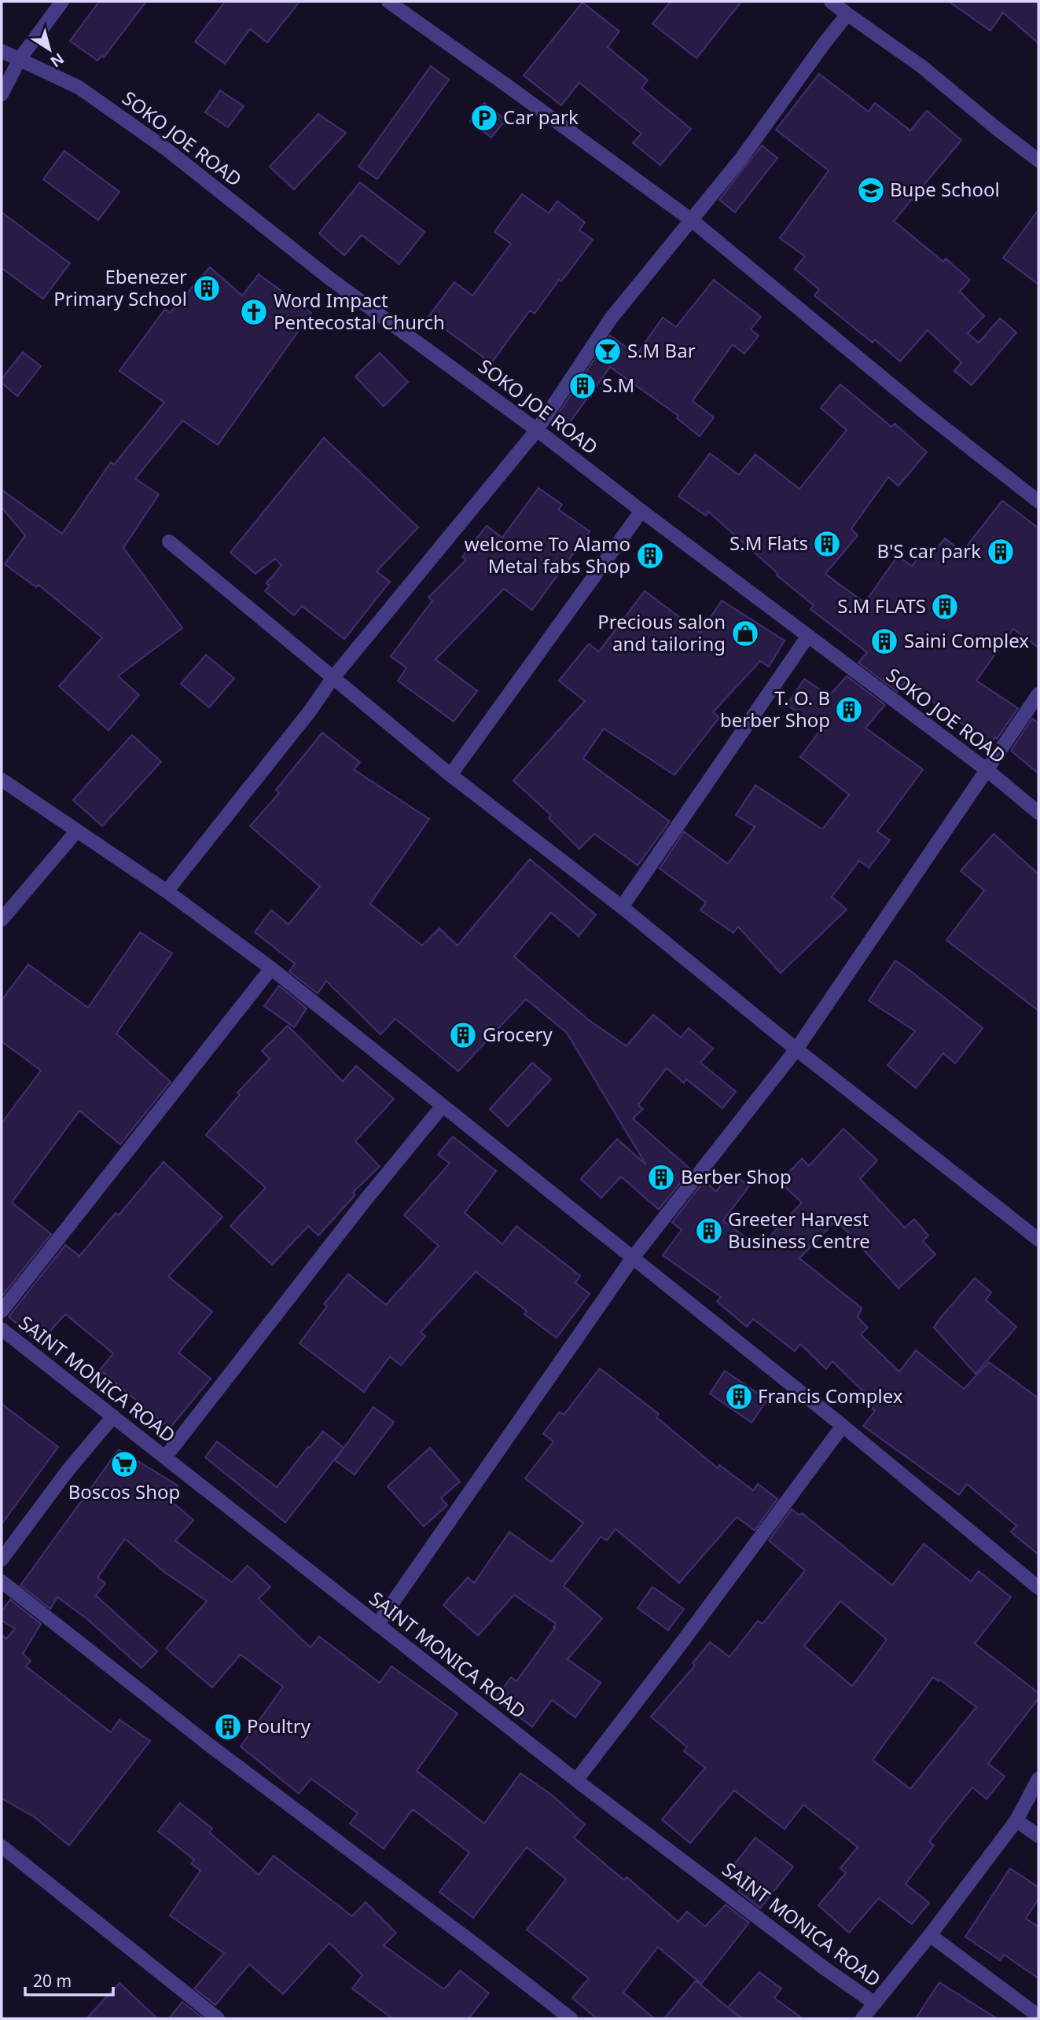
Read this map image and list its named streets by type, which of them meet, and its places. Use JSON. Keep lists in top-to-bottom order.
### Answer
{
  "streets": {
    "street": ["SOKO JOE ROAD", "SAINT MONICA ROAD"]
  },
  "places": {
    "parking": ["Car park"],
    "school or university": ["Bupe School"],
    "building": [
      "Ebenezer Primary School",
      "S.M",
      "S.M Flats",
      "B'S car park",
      "welcome To Alamo Metal fabs Shop",
      "S.M FLATS",
      "Saini Complex",
      "T. O. B berber Shop",
      "Grocery",
      "Berber Shop",
      "Greeter Harvest Business Centre",
      "Francis Complex",
      "Poultry"
    ],
    "church": ["Word Impact Pentecostal Church"],
    "bar": ["S.M Bar"],
    "shop": ["Precious salon and tailoring"],
    "supermarket": ["Boscos Shop"]
  },
  "scale_bar": "20 m",
  "north": "bottom right"
}
